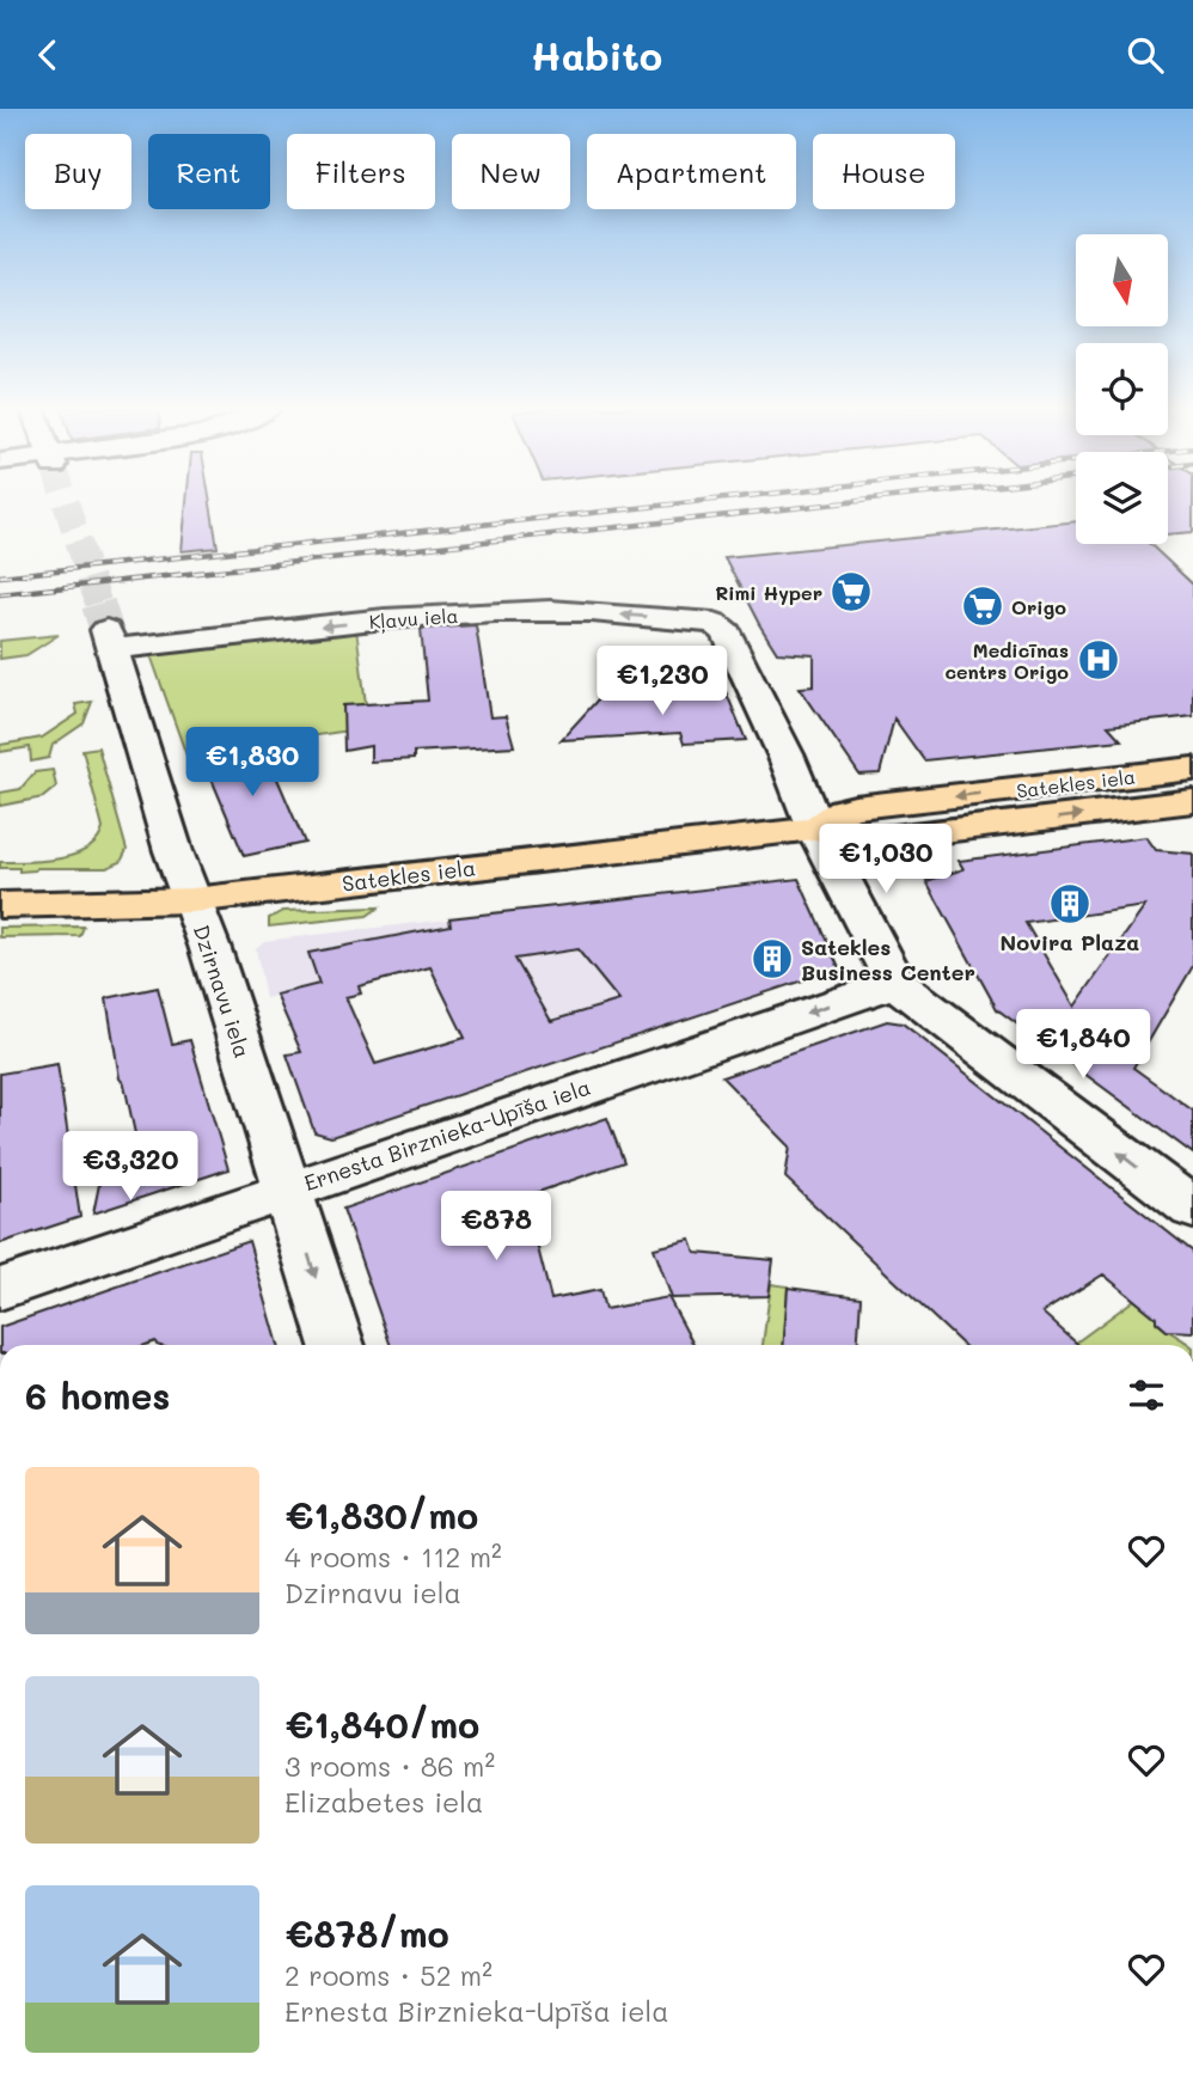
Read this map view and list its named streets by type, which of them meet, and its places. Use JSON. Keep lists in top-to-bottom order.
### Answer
{
  "streets": {
    "main road": ["Satekles iela"],
    "street": ["Kļavu iela", "Dzirnavu iela", "Ernesta Birznieka-Upīša iela"]
  },
  "crossings": [
    ["Kļavu iela", "Satekles iela"],
    ["Kļavu iela", "Dzirnavu iela"],
    ["Satekles iela", "Dzirnavu iela"],
    ["Dzirnavu iela", "Ernesta Birznieka-Upīša iela"]
  ],
  "one_way": ["Kļavu iela", "Ernesta Birznieka-Upīša iela"],
  "places": {
    "supermarket": ["Rimi Hyper", "Origo"],
    "hospital": ["Medicīnas centrs Origo"],
    "building": ["Novira Plaza", "Satekles Business Center"]
  },
  "north": "bottom",
  "page": {
    "header": "Habito",
    "chip": [
      "Buy",
      "Rent",
      "Filters",
      "New",
      "Apartment",
      "House"
    ],
    "price": [
      "€1,230",
      "€1,830",
      "€1,030",
      "€1,840",
      "€3,320",
      "€878"
    ],
    "heading": "6 homes",
    "list": [
      {
        "name": "€1,830/mo",
        "note": "4 rooms · 112 m² · Dzirnavu iela"
      },
      {
        "name": "€1,840/mo",
        "note": "3 rooms · 86 m² · Elizabetes iela"
      },
      {
        "name": "€878/mo",
        "note": "2 rooms · 52 m² · Ernesta Birznieka-Upīša iela"
      }
    ]
  }
}
